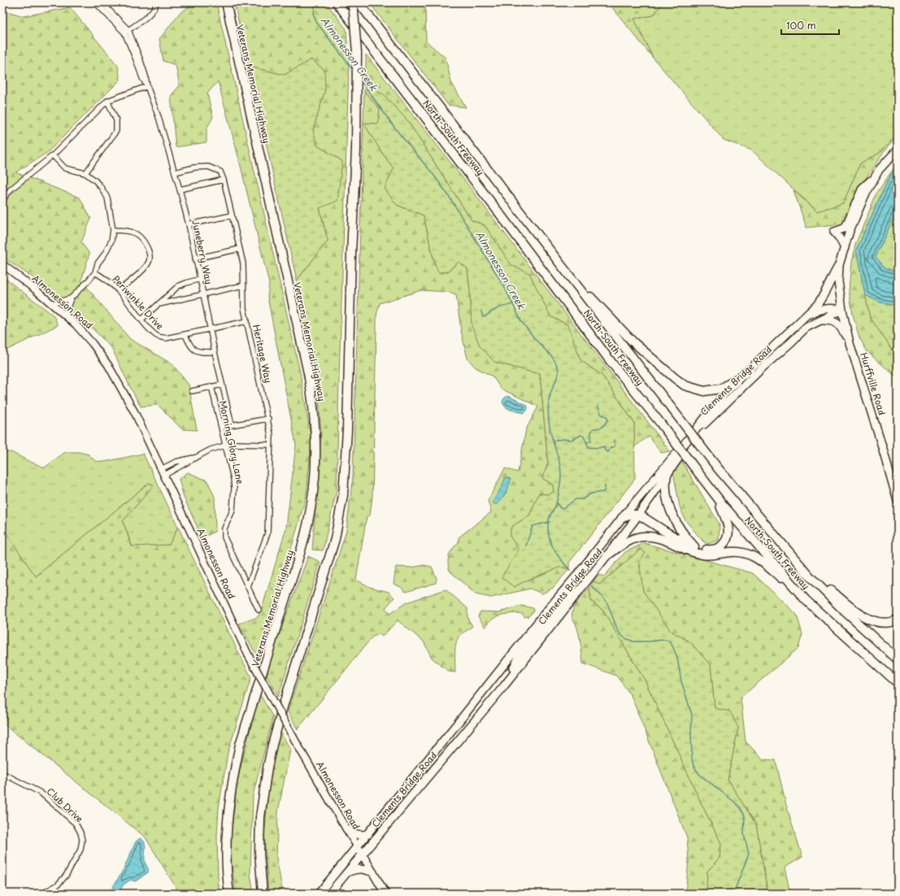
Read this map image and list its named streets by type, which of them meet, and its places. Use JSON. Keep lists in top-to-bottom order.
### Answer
{
  "streets": {
    "highway": ["Veterans Memorial Highway", "North-South Freeway"],
    "main road": ["Almonesson Road", "Clements Bridge Road", "Hurffville Road"],
    "street": [
      "Juneberry Way",
      "Periwinkle Drive",
      "Heritage Way",
      "Morning Glory Lane",
      "Club Drive"
    ]
  },
  "crossings": [
    ["Juneberry Way", "Periwinkle Drive"],
    ["Almonesson Road", "Clements Bridge Road"],
    ["Periwinkle Drive", "Heritage Way"],
    ["Heritage Way", "Morning Glory Lane"],
    ["Clements Bridge Road", "Hurffville Road"]
  ],
  "water": ["Almonesson Creek"],
  "scale_bar": "100 m"
}
